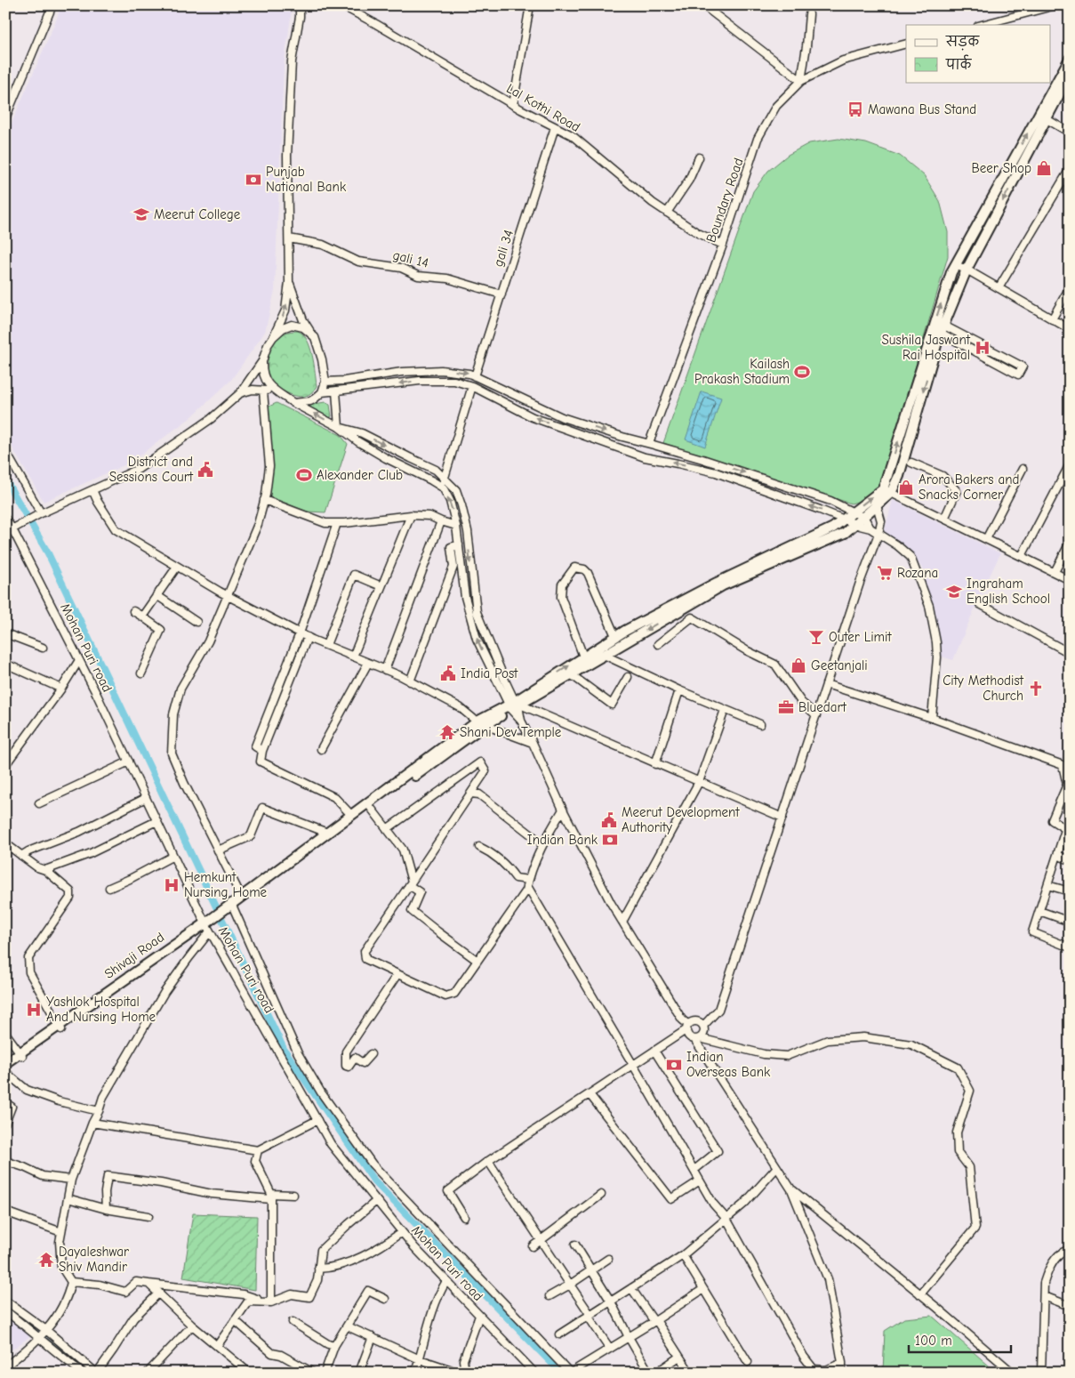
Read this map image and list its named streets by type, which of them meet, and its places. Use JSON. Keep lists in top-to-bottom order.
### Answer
{
  "streets": {
    "main road": ["Shivaji Road"],
    "street": [
      "Lal Kothi Road",
      "Boundary Road",
      "gali 34",
      "gali 14",
      "Mohan Puri road"
    ]
  },
  "crossings": [
    ["Lal Kothi Road", "Boundary Road"],
    ["Lal Kothi Road", "gali 34"],
    ["gali 34", "gali 14"],
    ["Mohan Puri road", "Shivaji Road"]
  ],
  "places": {
    "bus stop": ["Mawana Bus Stand"],
    "shop": ["Beer Shop", "Arora Bakers and Snacks Corner", "Geetanjali"],
    "bank": ["Punjab National Bank", "Indian Bank", "Indian Overseas Bank"],
    "school or university": ["Meerut College", "Ingraham English School"],
    "hospital": ["Sushila Jaswant Rai Hospital", "Hemkunt Nursing Home", "Yashlok Hospital And Nursing Home"],
    "sports": ["Kailash Prakash Stadium", "Alexander Club"],
    "public building": ["District and Sessions Court", "India Post", "Meerut Development Authority"],
    "supermarket": ["Rozana"],
    "bar": ["Outer Limit"],
    "church": ["City Methodist Church"],
    "office": ["Bluedart"],
    "temple": ["Shani Dev Temple", "Dayaleshwar Shiv Mandir"]
  },
  "legend": ["सड़क", "पार्क"],
  "scale_bar": "100 m"
}
